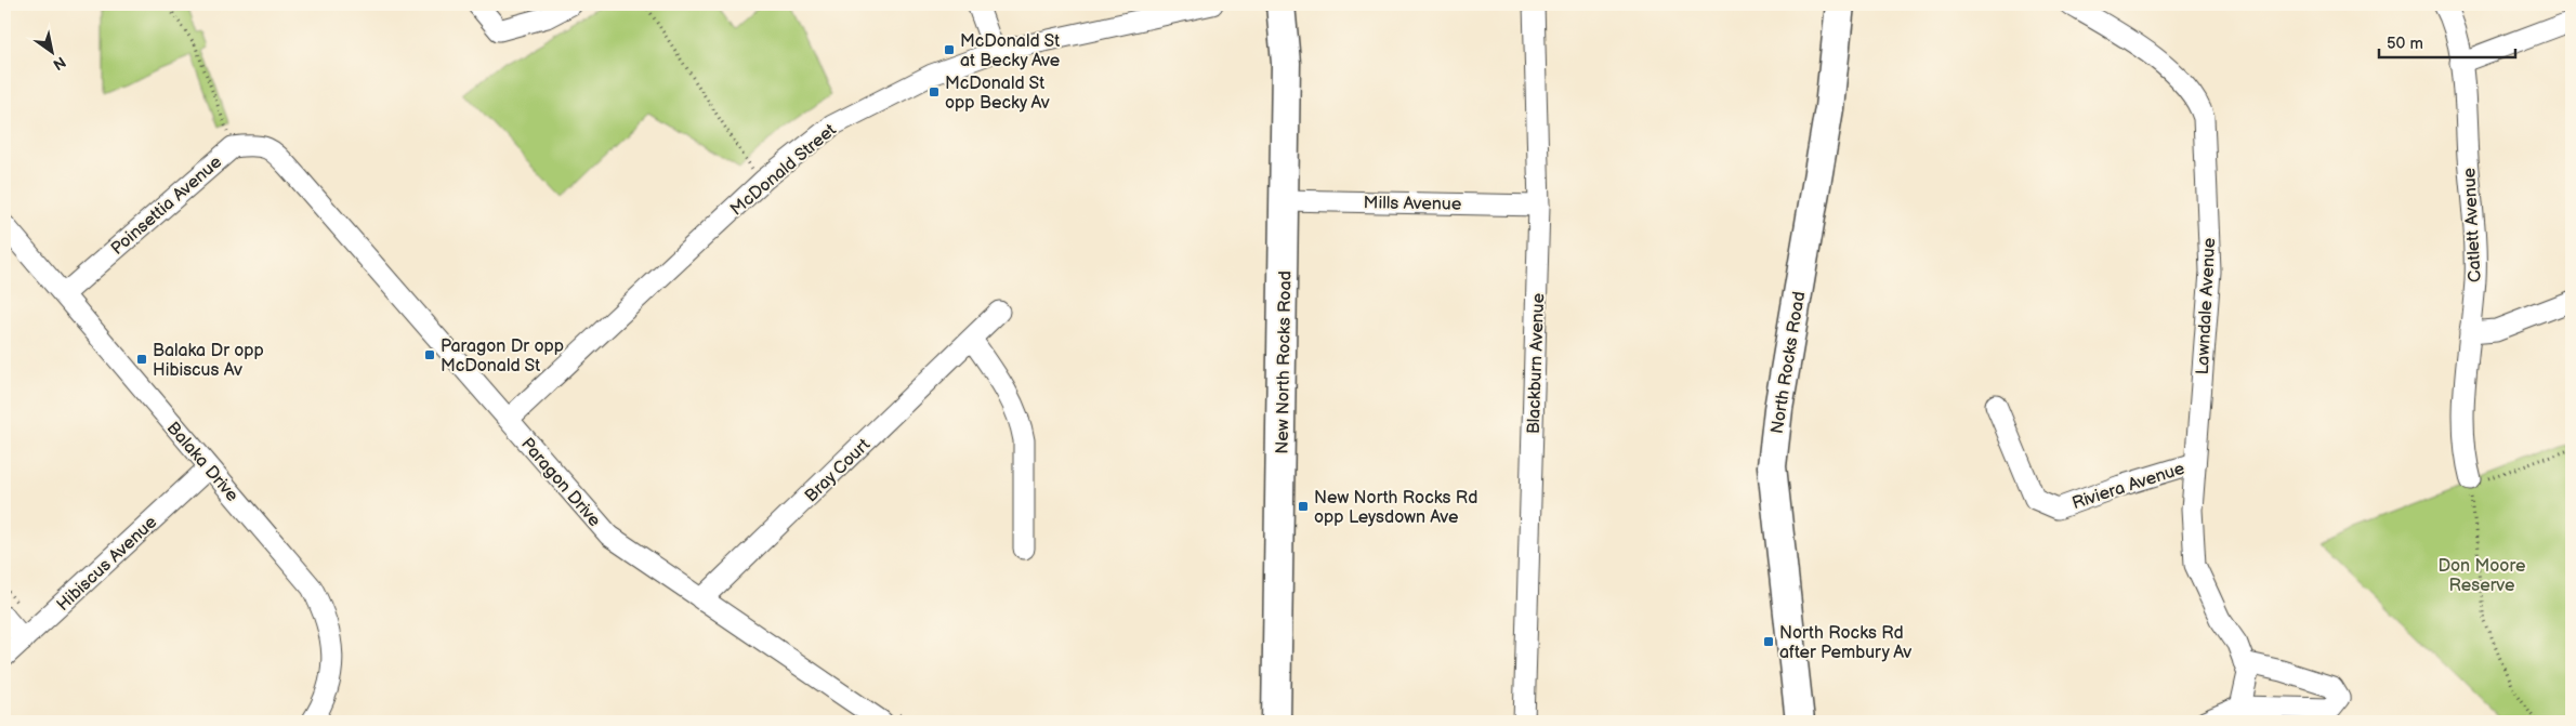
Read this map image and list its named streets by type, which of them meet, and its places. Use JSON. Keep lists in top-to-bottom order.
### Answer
{
  "streets": {
    "main road": ["New North Rocks Road", "North Rocks Road"],
    "street": [
      "McDonald Street",
      "Mills Avenue",
      "Poinsettia Avenue",
      "Catlett Avenue",
      "Lawndale Avenue",
      "Blackburn Avenue",
      "Balaka Drive",
      "Bray Court",
      "Paragon Drive",
      "Riviera Avenue",
      "Hibiscus Avenue"
    ]
  },
  "crossings": [
    ["McDonald Street", "Paragon Drive"],
    ["Mills Avenue", "New North Rocks Road"],
    ["Mills Avenue", "Blackburn Avenue"],
    ["Poinsettia Avenue", "Balaka Drive"],
    ["Poinsettia Avenue", "Paragon Drive"],
    ["Lawndale Avenue", "Riviera Avenue"],
    ["Balaka Drive", "Hibiscus Avenue"],
    ["Bray Court", "Paragon Drive"]
  ],
  "parks": ["Don Moore Reserve"],
  "places": {
    "transit": [
      "McDonald St at Becky Ave",
      "McDonald St opp Becky Av",
      "Paragon Dr opp McDonald St",
      "Balaka Dr opp Hibiscus Av",
      "New North Rocks Rd opp Leysdown Ave",
      "North Rocks Rd after Pembury Av"
    ]
  },
  "scale_bar": "50 m",
  "north": "bottom right"
}
